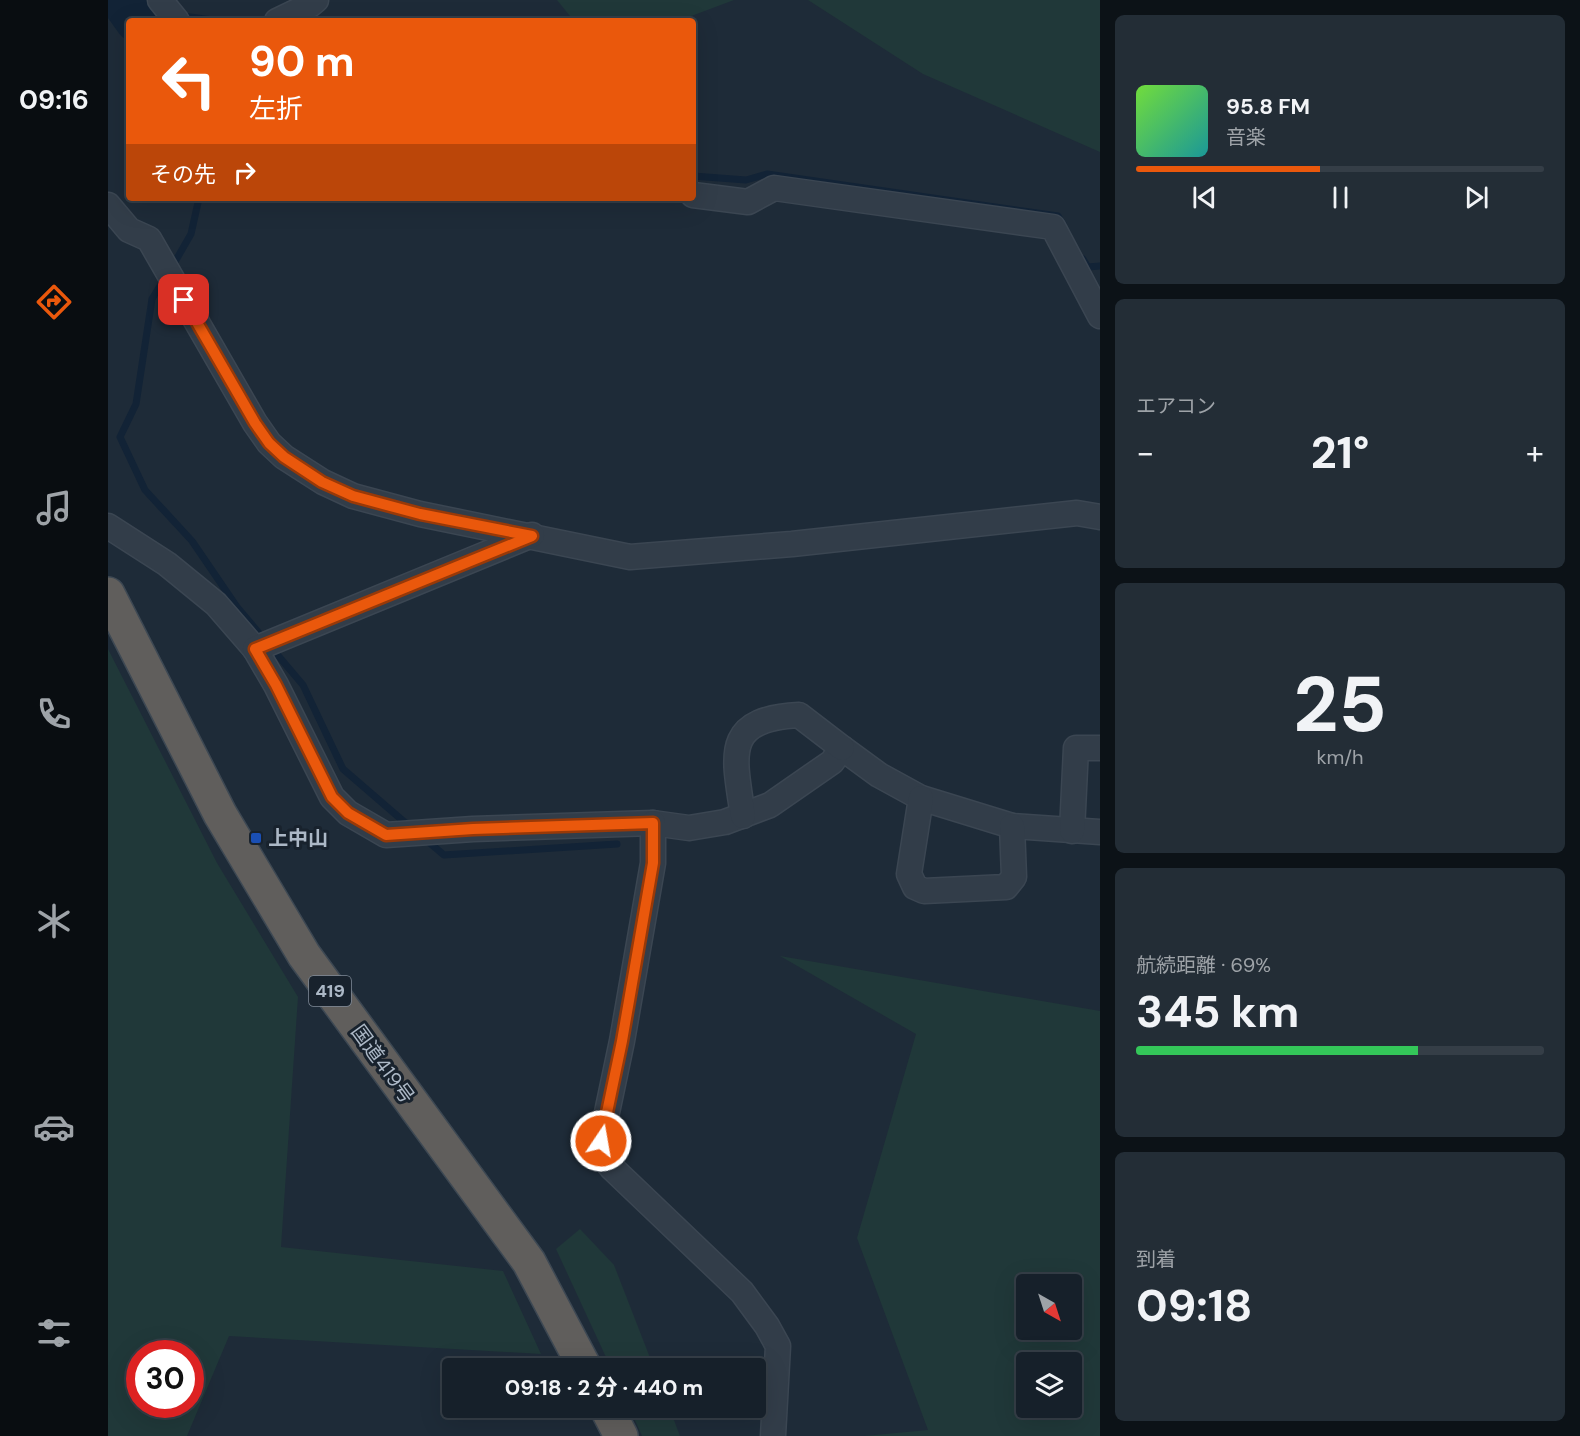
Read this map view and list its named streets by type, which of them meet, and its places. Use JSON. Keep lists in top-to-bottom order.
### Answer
{
  "streets": {
    "highway": ["419", "国道419号"]
  },
  "places": {
    "transit": ["上中山"]
  },
  "north": "bottom right",
  "page": {
    "tabs": "09:16",
    "turn": ["90 m", "左折"],
    "song": ["95.8 FM", "音楽"],
    "then": "その先",
    "tile": [
      "エアコン",
      ["25", "km/h"],
      ["航続距離 · 69%", "345 km"],
      ["到着", "09:18"]
    ],
    "heat": ["−", "21°", "+"],
    "limit": "30",
    "trip": "09:18 · 2 分 · 440 m"
  }
}
